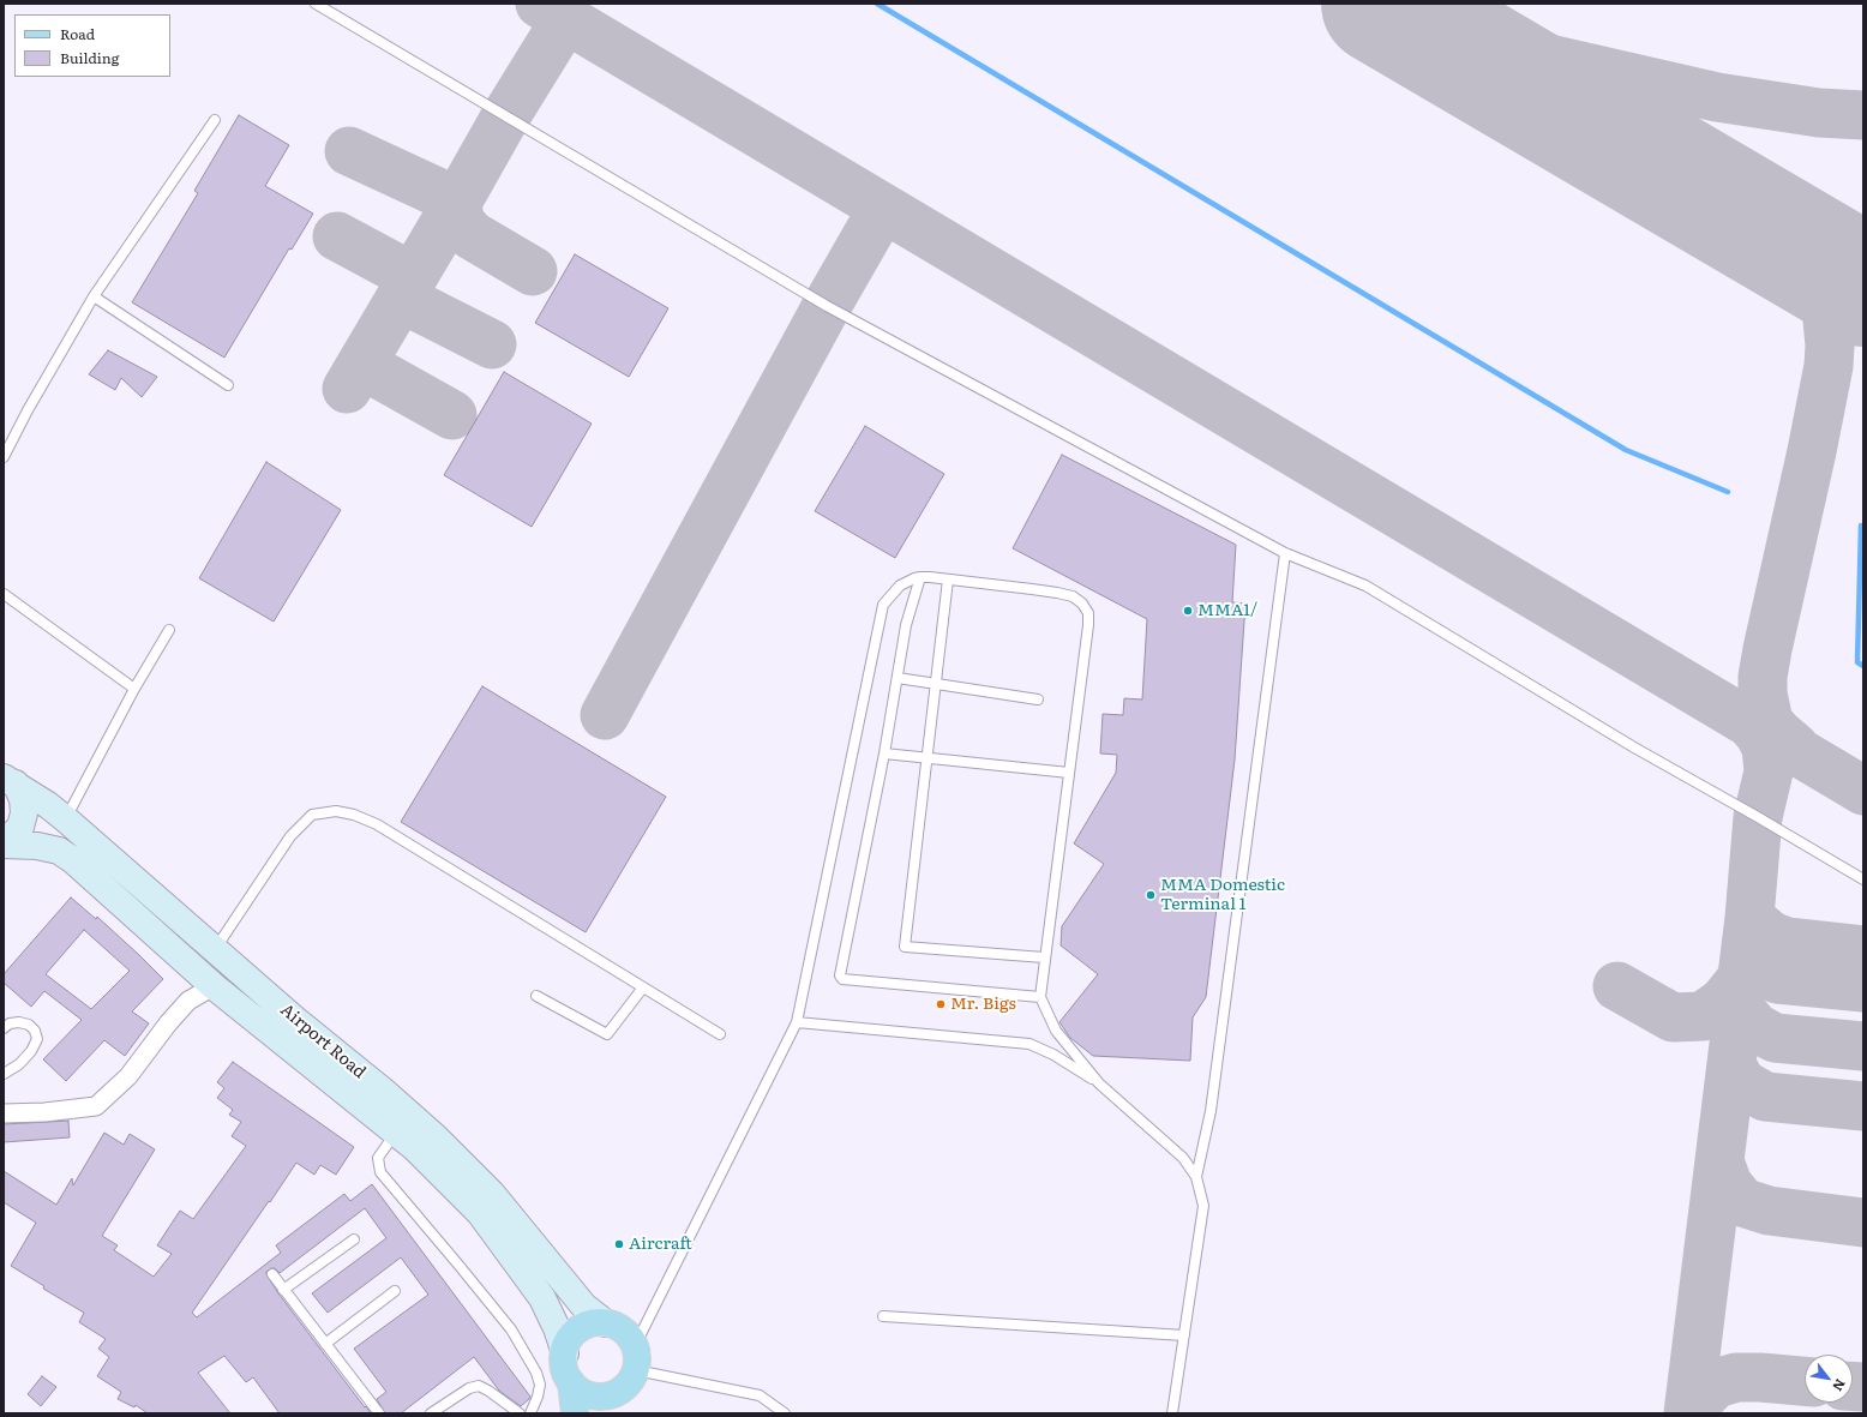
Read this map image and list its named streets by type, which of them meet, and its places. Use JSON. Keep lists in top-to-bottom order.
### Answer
{
  "streets": {
    "main road": ["Airport Road"]
  },
  "places": [
    "MMA1/",
    "MMA Domestic Terminal 1",
    "Mr. Bigs",
    "Aircraft"
  ],
  "legend": ["Road", "Building"],
  "north": "bottom right"
}
